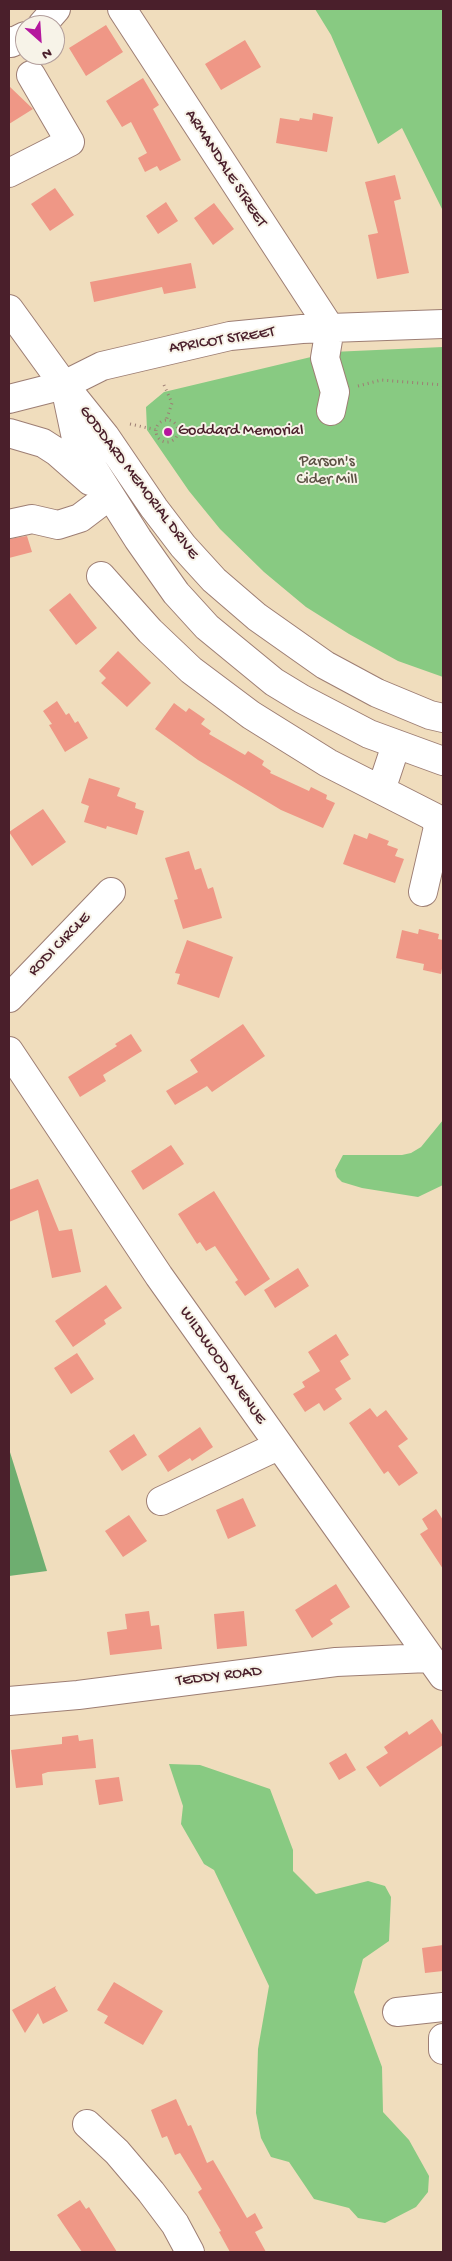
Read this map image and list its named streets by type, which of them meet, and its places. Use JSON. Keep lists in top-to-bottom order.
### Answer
{
  "streets": {
    "street": [
      "ARMANDALE STREET",
      "APRICOT STREET",
      "GODDARD MEMORIAL DRIVE",
      "RODI CIRCLE",
      "WILDWOOD AVENUE",
      "TEDDY ROAD"
    ]
  },
  "crossings": [
    ["ARMANDALE STREET", "APRICOT STREET"],
    ["APRICOT STREET", "GODDARD MEMORIAL DRIVE"],
    ["WILDWOOD AVENUE", "TEDDY ROAD"]
  ],
  "parks": ["Parson's Cider Mill"],
  "places": ["Goddard Memorial"],
  "north": "bottom right"
}
